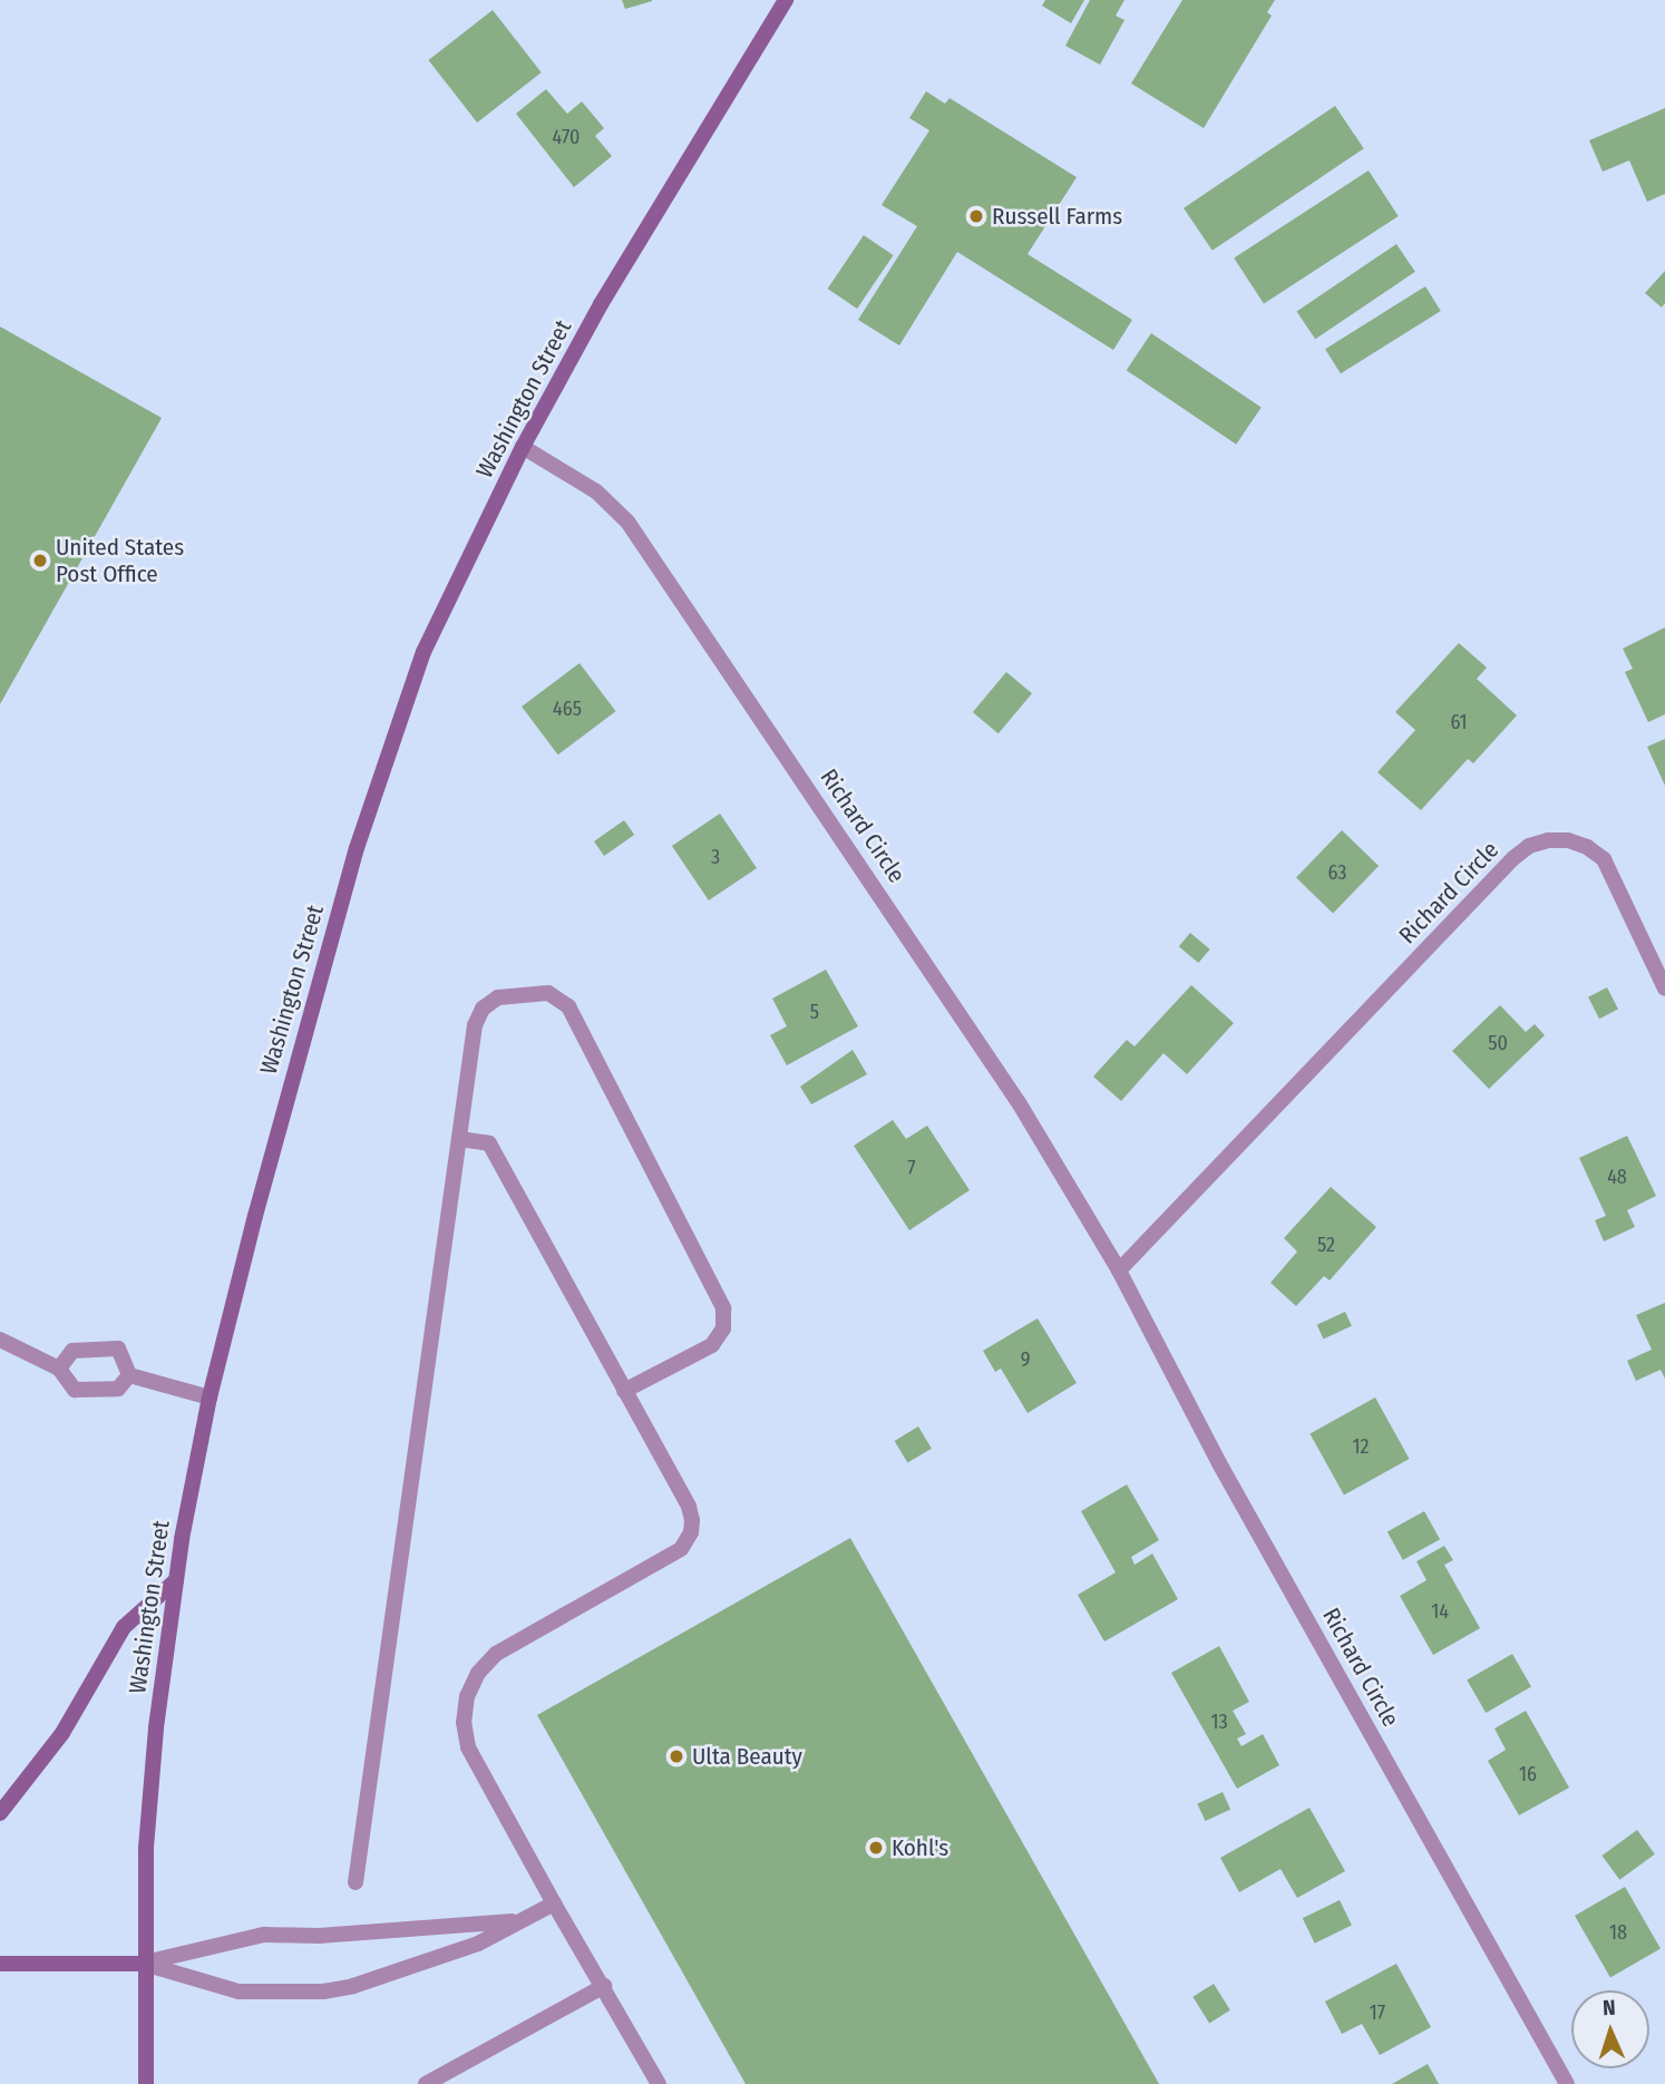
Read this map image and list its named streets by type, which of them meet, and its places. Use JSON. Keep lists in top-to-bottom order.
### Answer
{
  "streets": {
    "main road": ["Washington Street"],
    "street": ["Richard Circle"]
  },
  "crossings": [
    ["Washington Street", "Richard Circle"]
  ],
  "places": [
    "Russell Farms",
    "United States Post Office",
    "Ulta Beauty",
    "Kohl's"
  ],
  "house_numbers": [
    "470",
    "465",
    "61",
    "3",
    "63",
    "5",
    "50",
    "7",
    "48",
    "52",
    "9",
    "12",
    "14",
    "13",
    "16",
    "18",
    "17"
  ],
  "north": "top"
}
